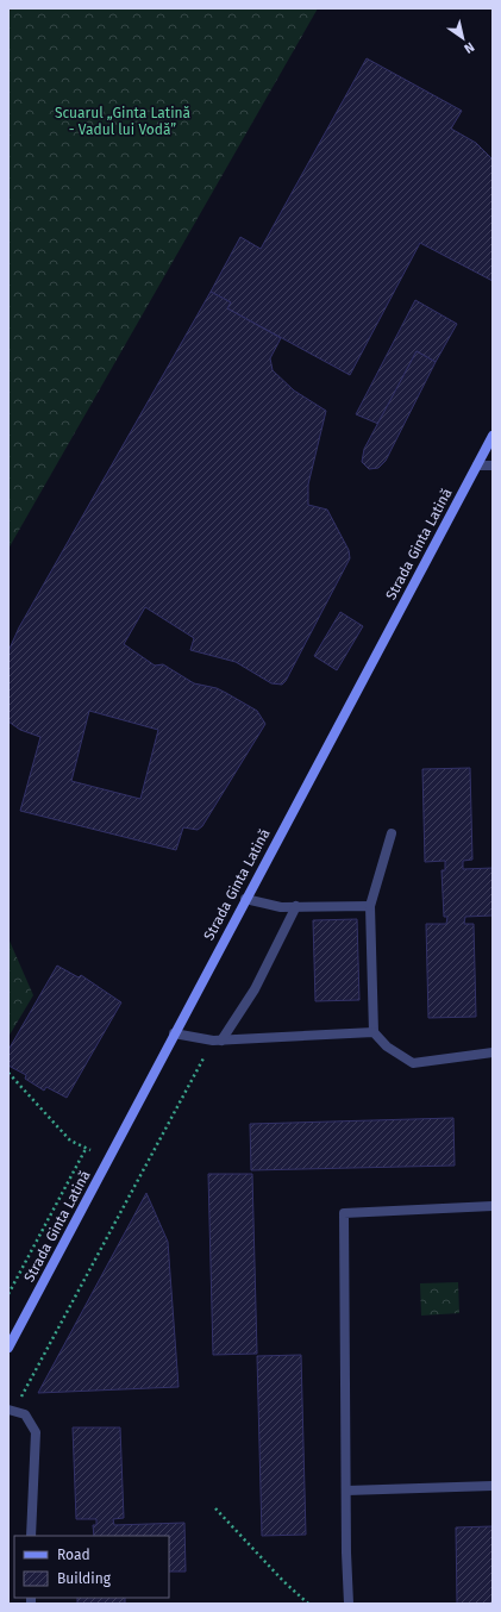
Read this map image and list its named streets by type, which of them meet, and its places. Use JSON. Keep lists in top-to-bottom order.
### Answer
{
  "streets": {
    "street": ["Strada Ginta Latină"]
  },
  "parks": ["Scuarul „Ginta Latină - Vadul lui Vodă”"],
  "legend": ["Road", "Building"],
  "north": "bottom right"
}
